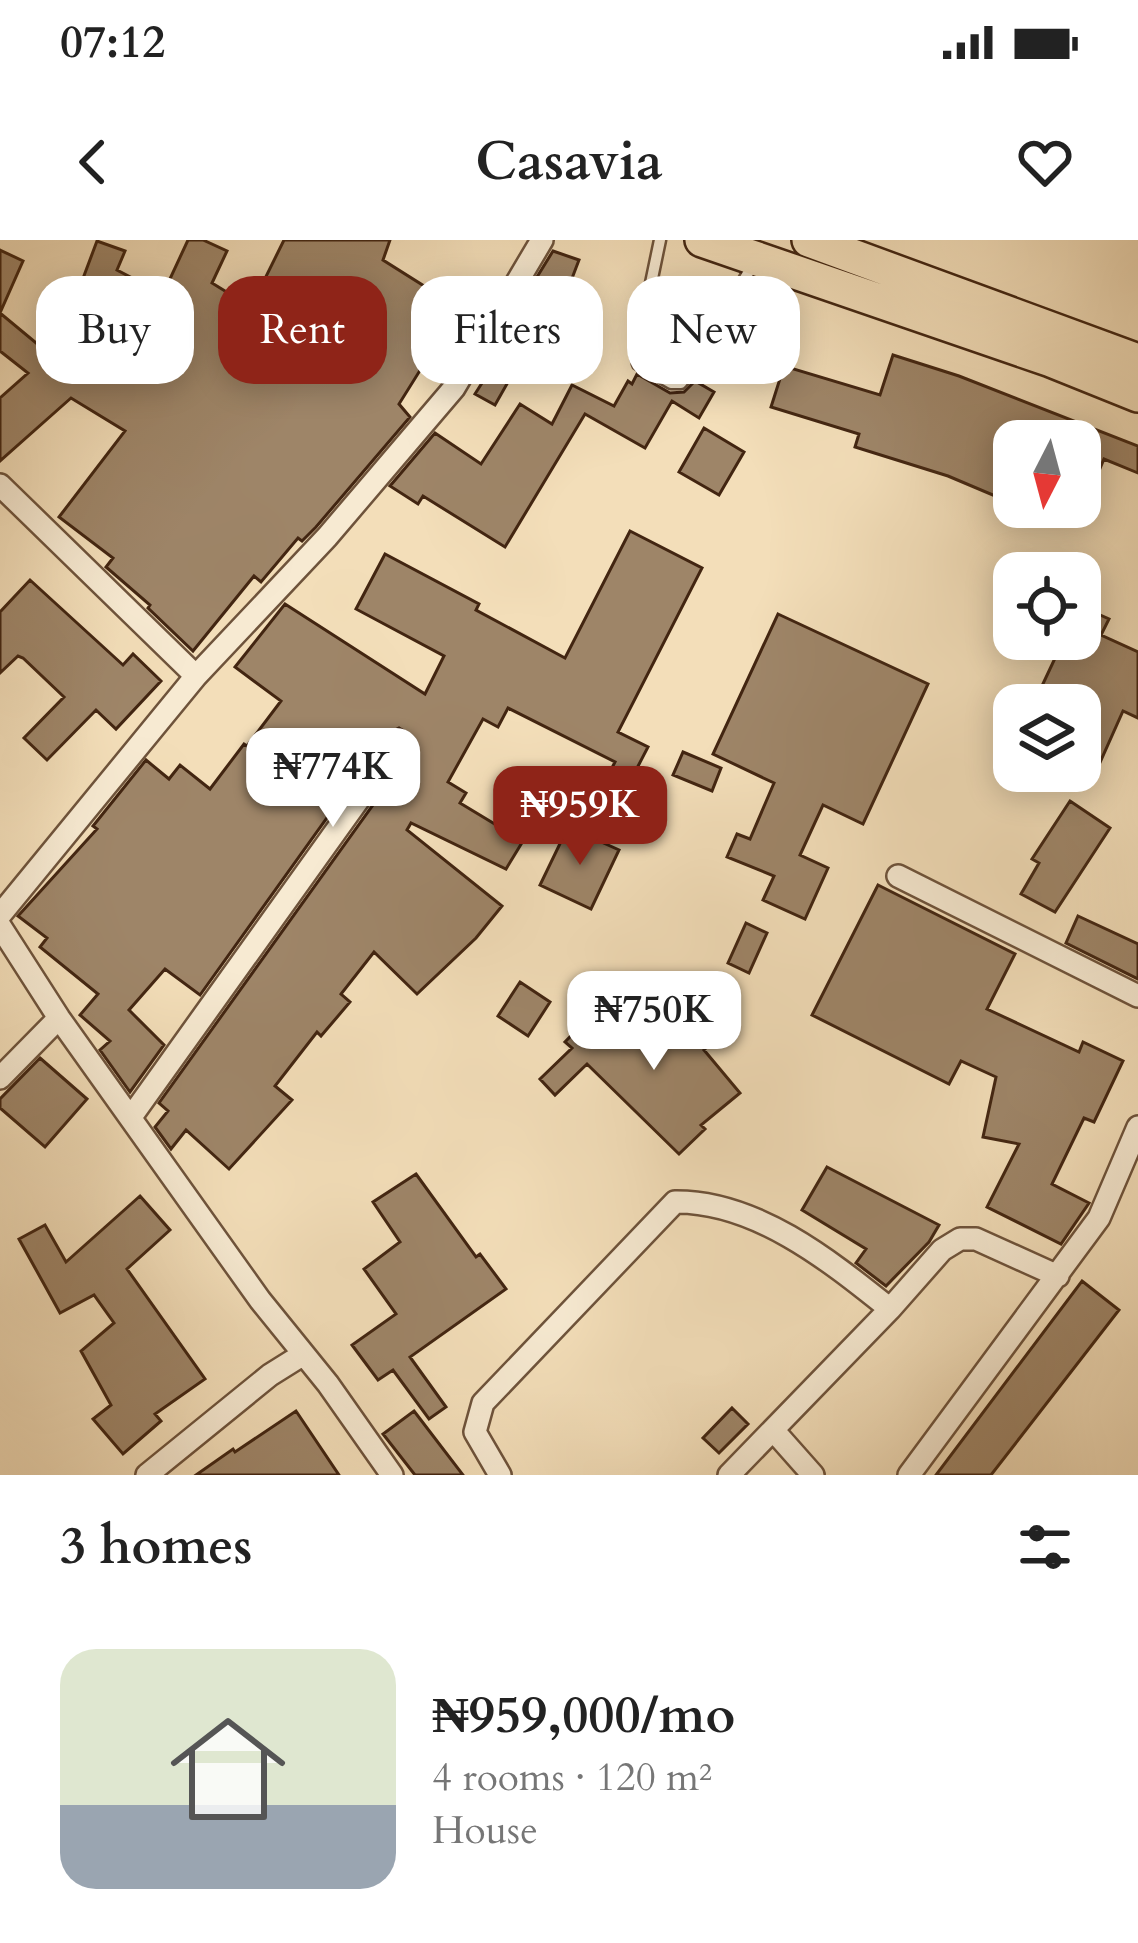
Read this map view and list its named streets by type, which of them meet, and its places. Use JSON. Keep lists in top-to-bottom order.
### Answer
{
  "north": "bottom",
  "page": {
    "status": "07:12",
    "header": "Casavia",
    "chip": [
      "Buy",
      "Rent",
      "Filters",
      "New"
    ],
    "price": ["₦774K", "₦959K", "₦750K"],
    "heading": "3 homes",
    "list": [
      {
        "name": "₦959,000/mo",
        "note": "4 rooms · 120 m² · House"
      }
    ]
  }
}
